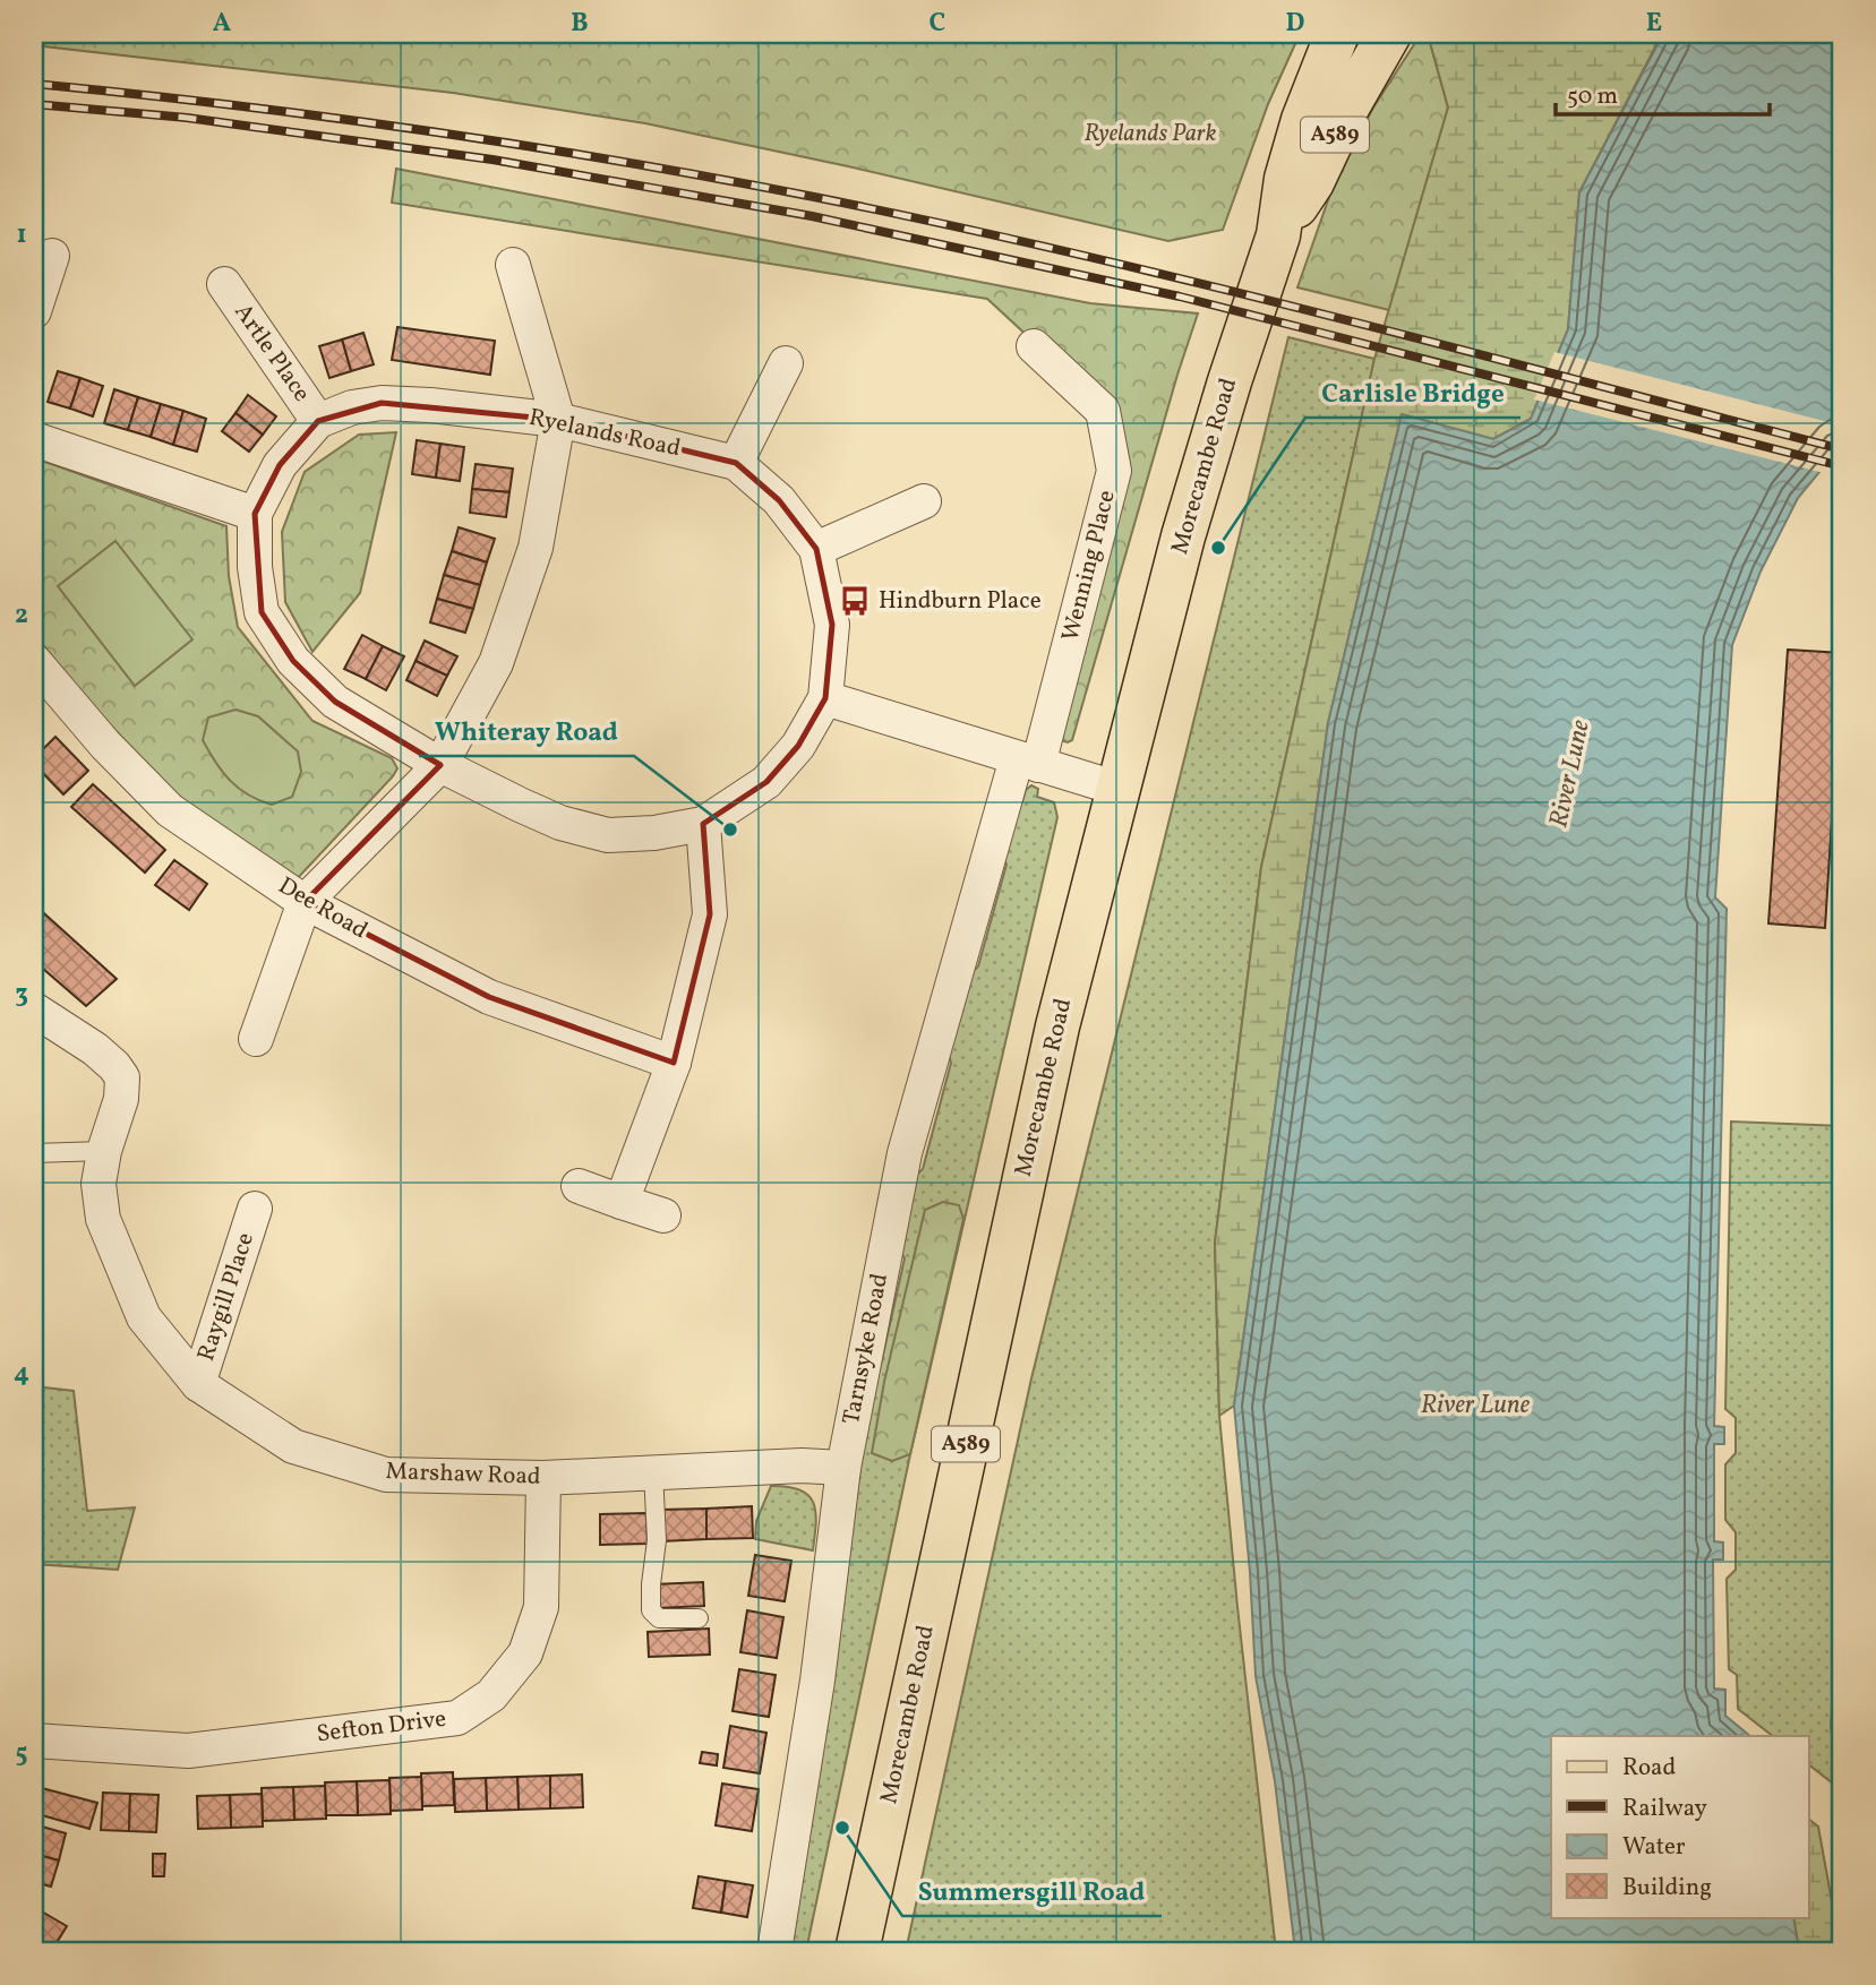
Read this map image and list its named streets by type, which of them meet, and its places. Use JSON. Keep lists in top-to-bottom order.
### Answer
{
  "streets": {
    "main road": ["A589", "Morecambe Road"],
    "street": [
      "Artle Place",
      "Ryelands Road",
      "Wenning Place",
      "Dee Road",
      "Raygill Place",
      "Tarnsyke Road",
      "Marshaw Road",
      "Sefton Drive"
    ]
  },
  "crossings": [
    ["Artle Place", "Ryelands Road"],
    ["Wenning Place", "Tarnsyke Road"],
    ["Raygill Place", "Marshaw Road"],
    ["Tarnsyke Road", "Marshaw Road"],
    ["Marshaw Road", "Sefton Drive"]
  ],
  "water": ["River Lune"],
  "parks": ["Ryelands Park"],
  "places": {
    "other": ["Carlisle Bridge", "Whiteray Road", "Summersgill Road"],
    "bus stop": ["Hindburn Place"]
  },
  "legend": [
    "Road",
    "Railway",
    "Water",
    "Building"
  ],
  "scale_bar": "50 m",
  "grid": {
    "columns": [
      "A",
      "B",
      "C",
      "D",
      "E"
    ],
    "rows": [
      "1",
      "2",
      "3",
      "4",
      "5"
    ]
  }
}
